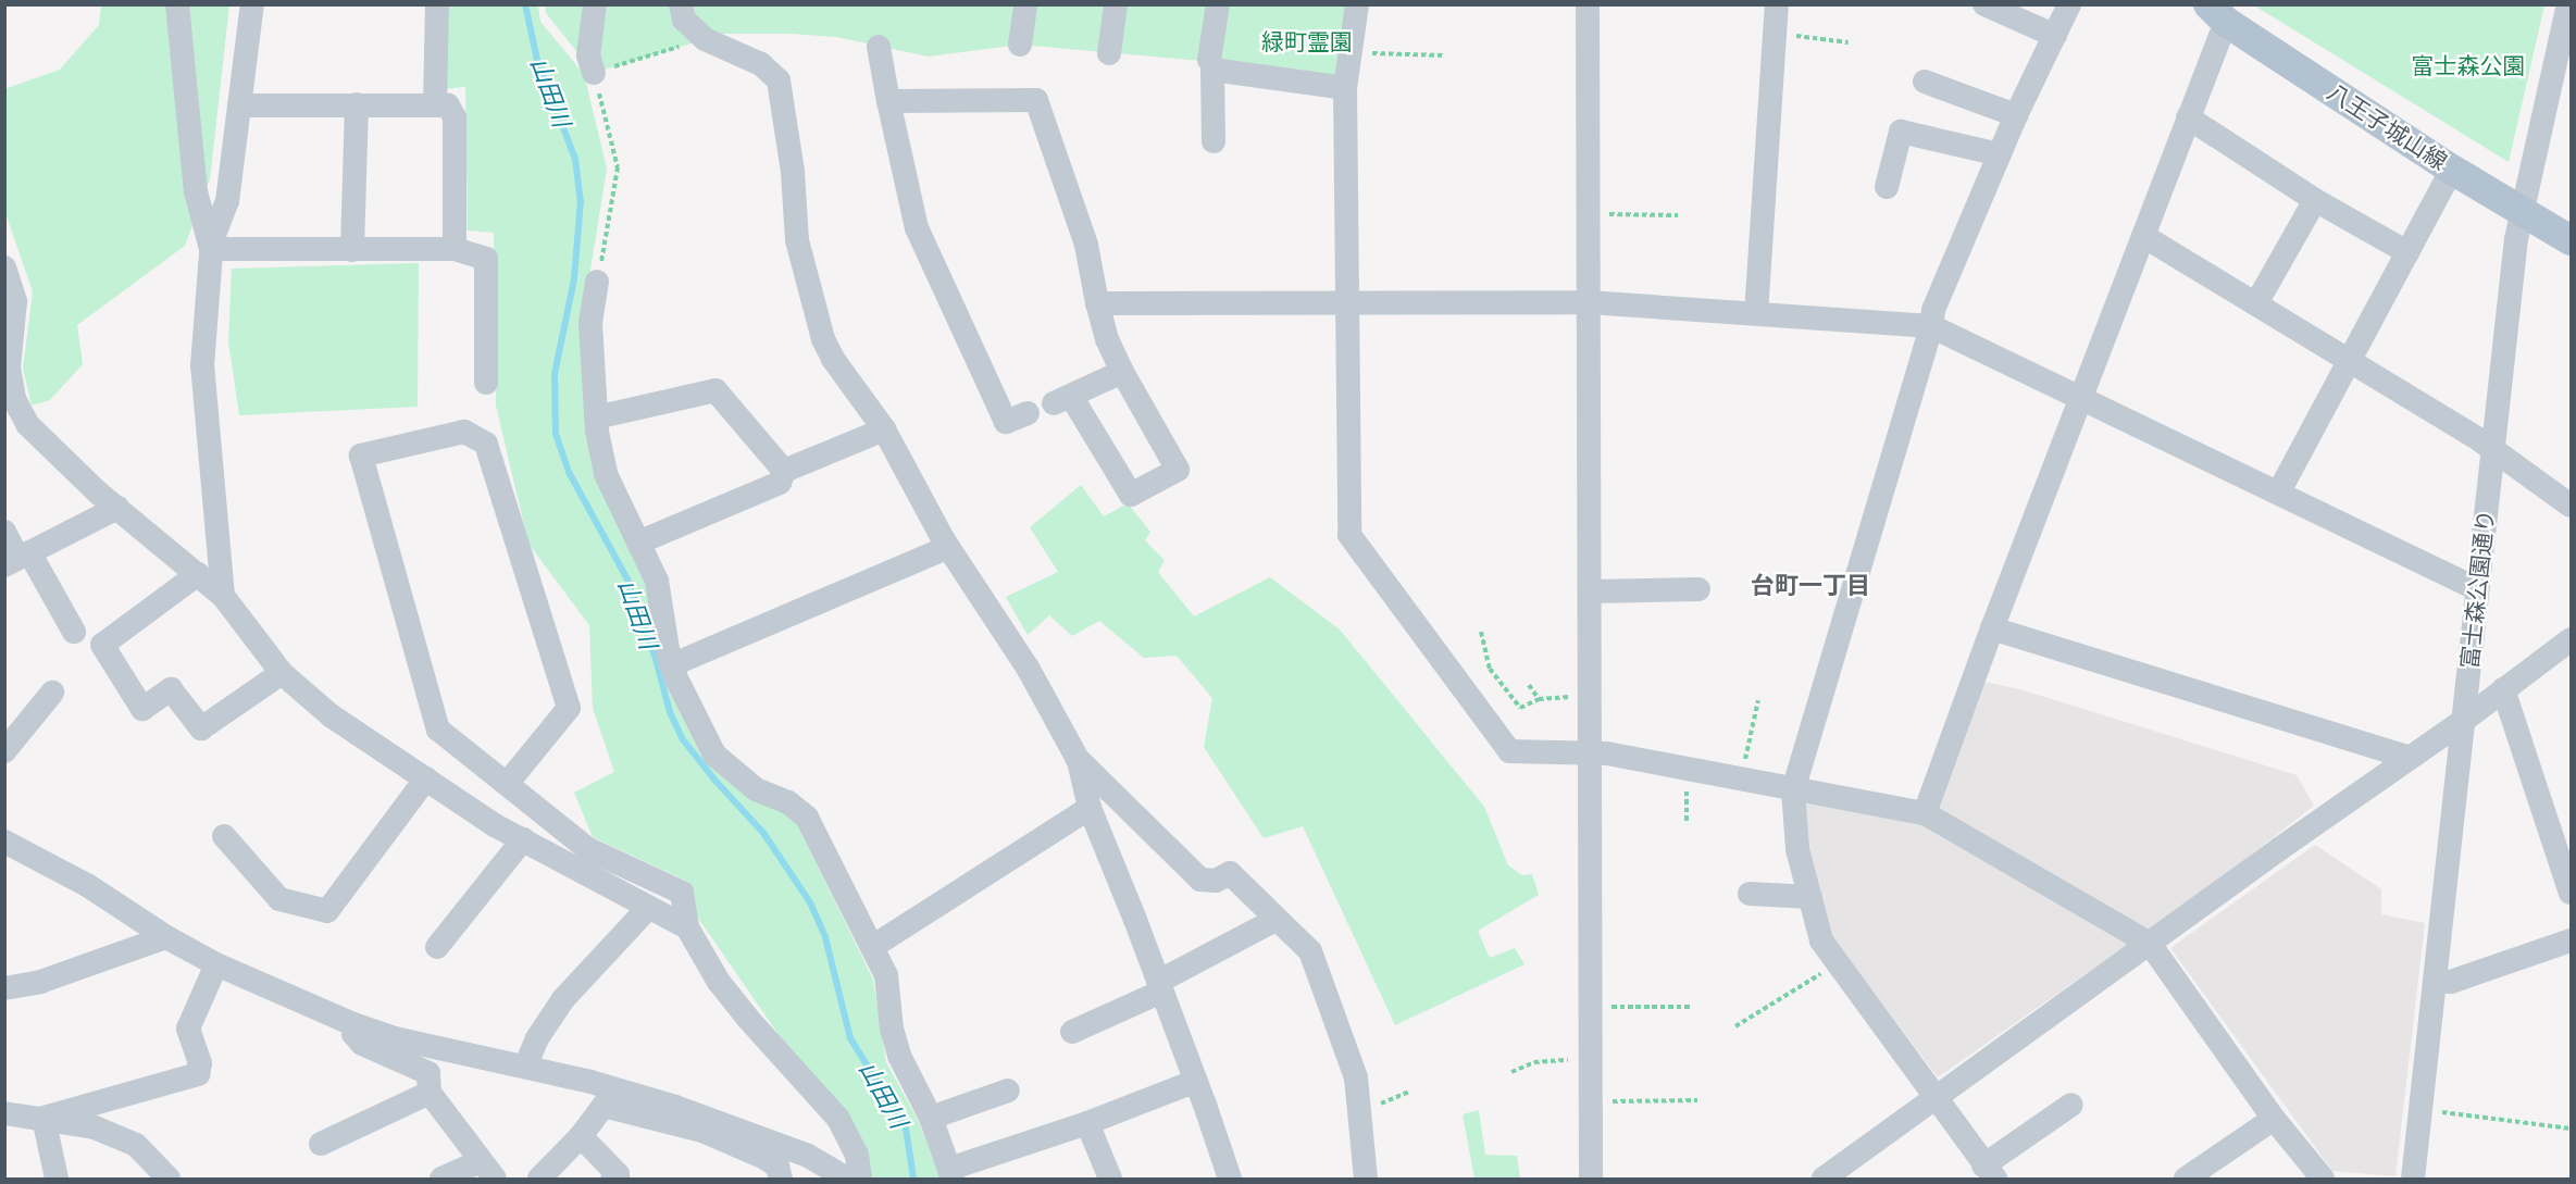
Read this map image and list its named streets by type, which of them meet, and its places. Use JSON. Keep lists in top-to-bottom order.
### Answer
{
  "streets": {
    "main road": ["八王子城山線"],
    "street": ["富士森公園通り"]
  },
  "crossings": [
    ["八王子城山線", "富士森公園通り"]
  ],
  "districts": ["台町一丁目"],
  "water": ["山田川"],
  "parks": ["緑町霊園", "富士森公園"]
}
